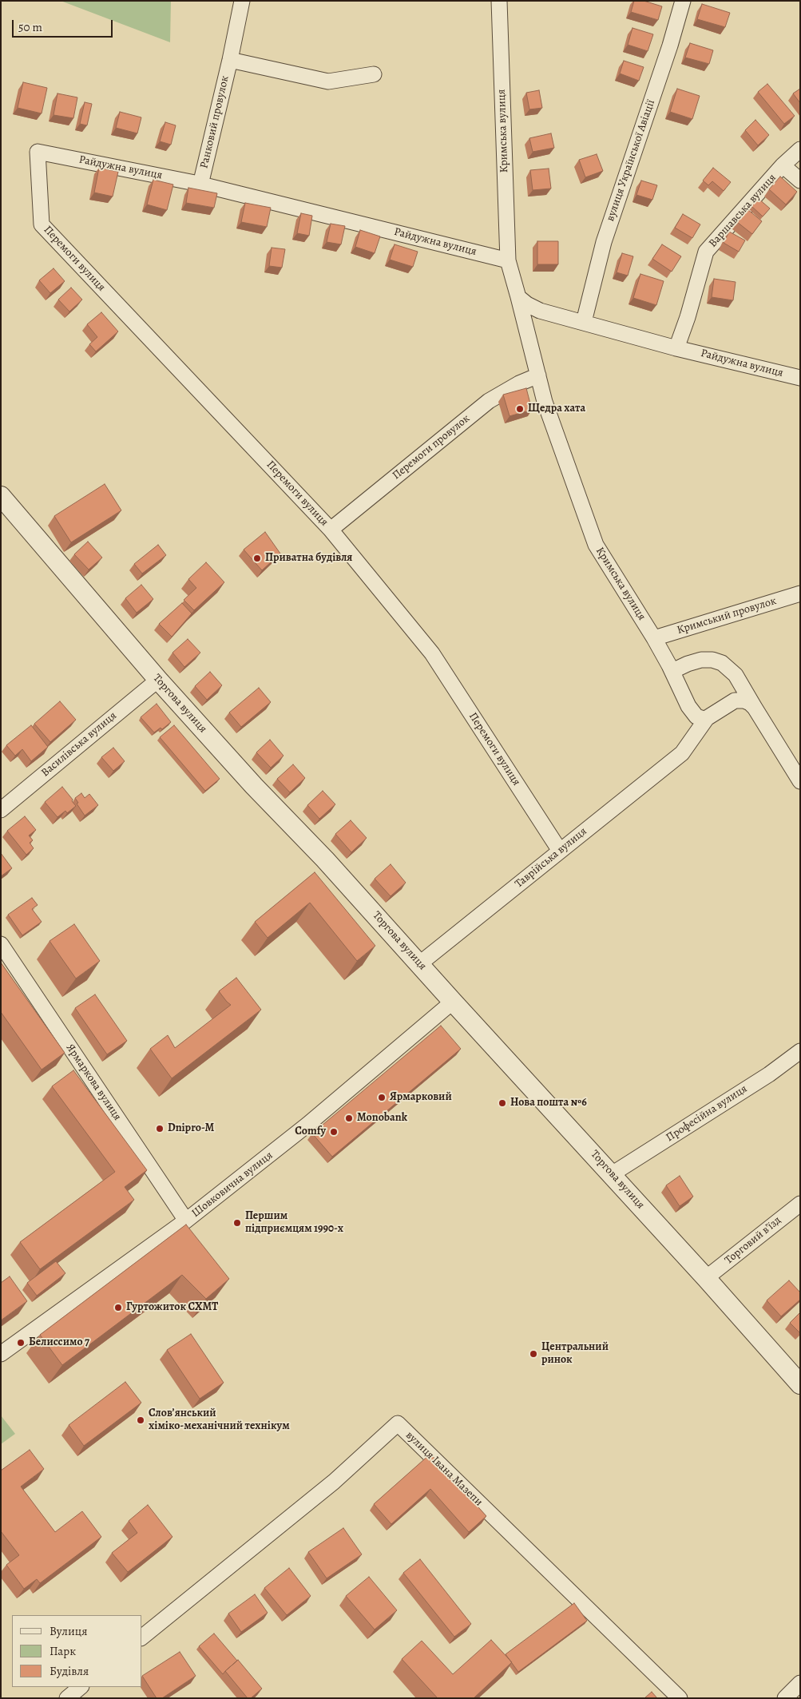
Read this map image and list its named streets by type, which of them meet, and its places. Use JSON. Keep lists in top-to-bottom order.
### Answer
{
  "streets": {
    "street": [
      "Ранковий провулок",
      "Кримська вулиця",
      "вулиця Української Авіації",
      "Райдужна вулиця",
      "Варшавська вулиця",
      "Перемоги вулиця",
      "Перемоги провулок",
      "Кримський провулок",
      "Торгова вулиця",
      "Василівська вулиця",
      "Таврійська вулиця",
      "Ярмаркова вулиця",
      "Професійна вулиця",
      "Шовковична вулиця",
      "Торговий в’їзд",
      "вулиця Івана Мазепи"
    ]
  },
  "crossings": [
    ["Ранковий провулок", "Райдужна вулиця"],
    ["Кримська вулиця", "Райдужна вулиця"],
    ["Кримська вулиця", "Перемоги провулок"],
    ["Кримська вулиця", "Кримський провулок"],
    ["Кримська вулиця", "Таврійська вулиця"],
    ["вулиця Української Авіації", "Райдужна вулиця"],
    ["Райдужна вулиця", "Варшавська вулиця"],
    ["Райдужна вулиця", "Перемоги вулиця"],
    ["Перемоги вулиця", "Перемоги провулок"],
    ["Перемоги вулиця", "Таврійська вулиця"],
    ["Торгова вулиця", "Василівська вулиця"],
    ["Торгова вулиця", "Таврійська вулиця"],
    ["Торгова вулиця", "Професійна вулиця"],
    ["Торгова вулиця", "Шовковична вулиця"],
    ["Торгова вулиця", "Торговий в’їзд"],
    ["Ярмаркова вулиця", "Шовковична вулиця"]
  ],
  "places": [
    "Щедра хата",
    "Приватна будівля",
    "Ярмарковий",
    "Нова пошта №6",
    "Monobank",
    "Dnipro-M",
    "Comfy",
    "Першим підприємцям 1990-х",
    "Гуртожиток СХМТ",
    "Белиссимо 7",
    "Центральний ринок",
    "Слов’янський хіміко-механічний технікум"
  ],
  "legend": ["Вулиця", "Парк", "Будівля"],
  "scale_bar": "50 m"
}
